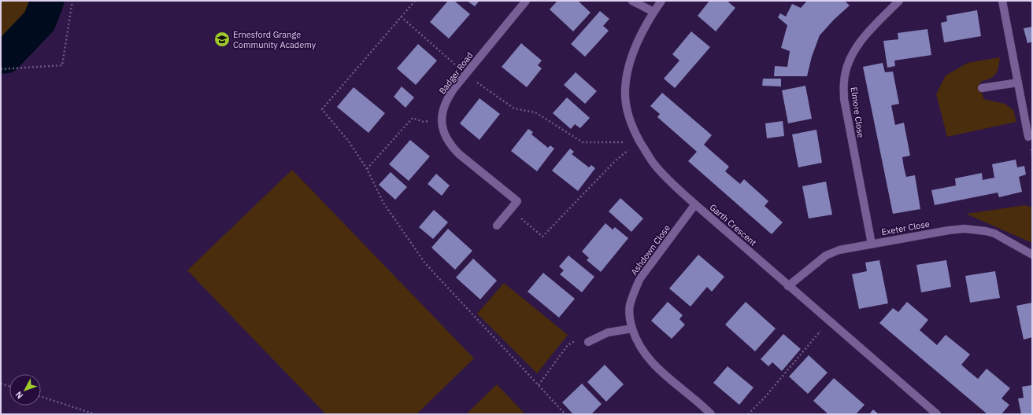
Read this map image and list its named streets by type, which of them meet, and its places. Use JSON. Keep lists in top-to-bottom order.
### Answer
{
  "streets": {
    "street": [
      "Badger Road",
      "Elmore Close",
      "Garth Crescent",
      "Exeter Close",
      "Ashdown Close"
    ]
  },
  "crossings": [
    ["Elmore Close", "Exeter Close"],
    ["Garth Crescent", "Exeter Close"],
    ["Garth Crescent", "Ashdown Close"]
  ],
  "places": {
    "school or university": ["Ernesford Grange Community Academy"]
  },
  "north": "bottom left"
}
